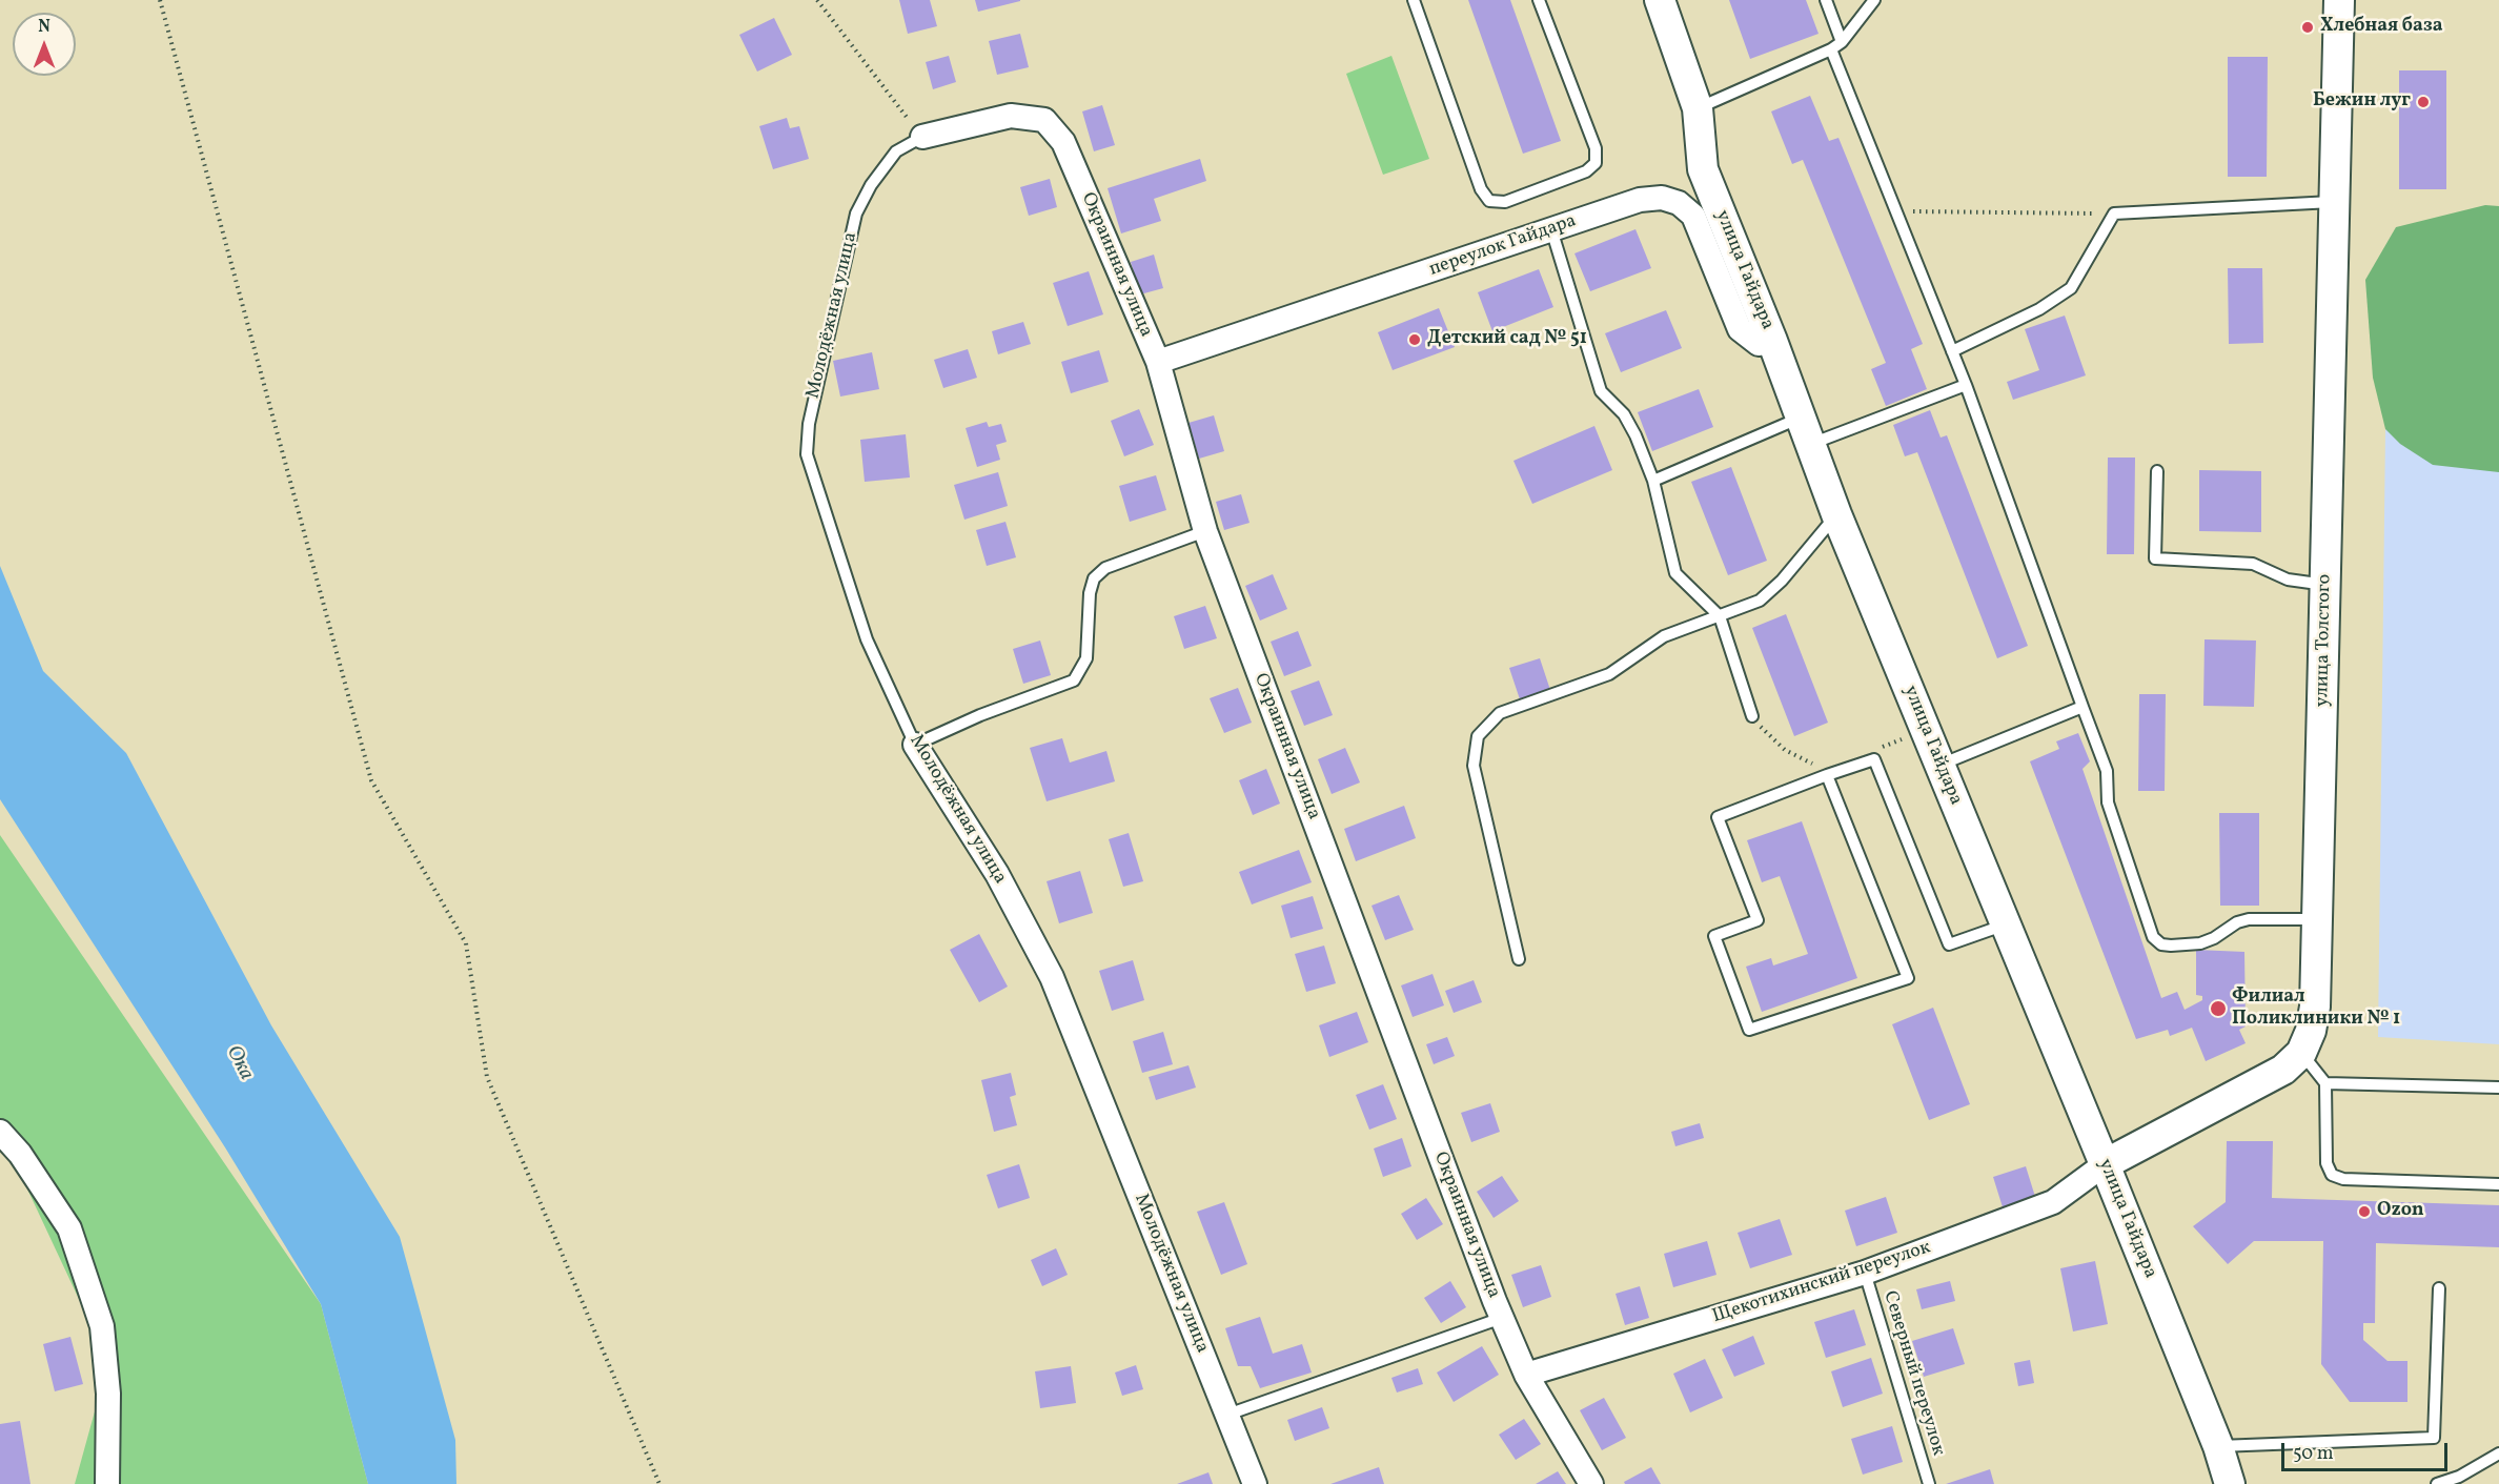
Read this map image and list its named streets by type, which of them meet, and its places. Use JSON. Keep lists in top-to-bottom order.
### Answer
{
  "streets": {
    "street": [
      "переулок Гайдара",
      "Окраинная улица",
      "улица Гайдара",
      "Молодёжная улица",
      "улица Толстого",
      "Щекотихинский переулок"
    ],
    "lane": ["Северный переулок"]
  },
  "crossings": [
    ["переулок Гайдара", "Окраинная улица"],
    ["переулок Гайдара", "улица Гайдара"],
    ["Окраинная улица", "Молодёжная улица"],
    ["Окраинная улица", "Щекотихинский переулок"],
    ["улица Гайдара", "Щекотихинский переулок"],
    ["Щекотихинский переулок", "Северный переулок"]
  ],
  "water": ["Ока"],
  "places": [
    "Хлебная база",
    "Бежин луг",
    "Детский сад № 51",
    "Филиал Поликлиники № 1",
    "Ozon"
  ],
  "scale_bar": "50 m",
  "north": "top"
}
